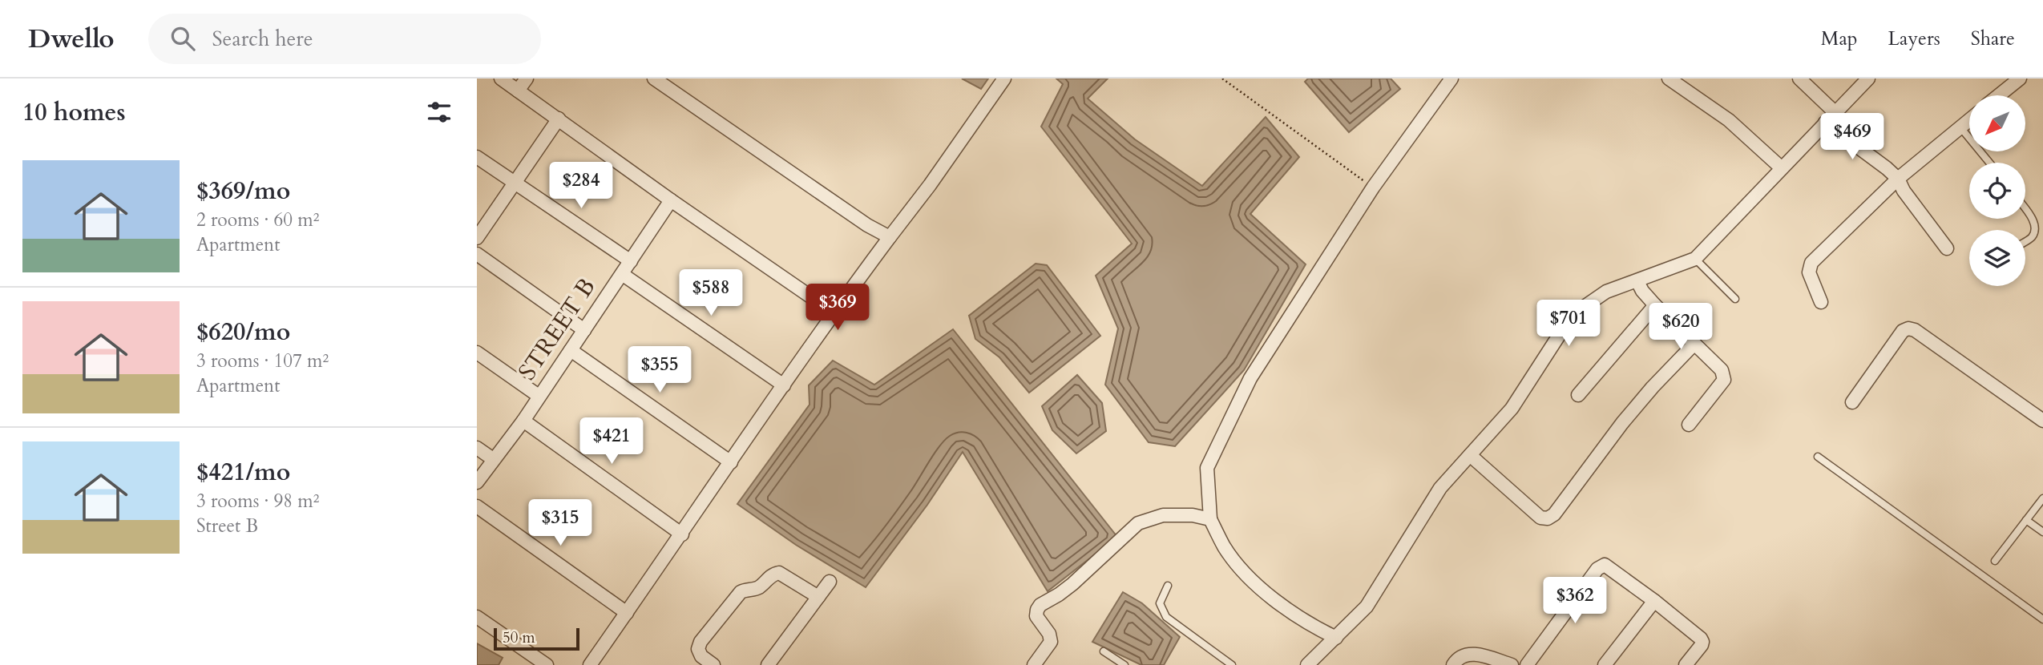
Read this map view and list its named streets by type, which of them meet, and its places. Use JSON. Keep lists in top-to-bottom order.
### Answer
{
  "streets": {
    "street": ["STREET B"]
  },
  "scale_bar": "50 m",
  "north": "bottom left",
  "page": {
    "header": "Dwello",
    "search": "Search here",
    "nav": ["Map", "Layers", "Share"],
    "heading": "10 homes",
    "price": [
      "$469",
      "$284",
      "$588",
      "$369",
      "$701",
      "$620",
      "$355",
      "$421",
      "$315",
      "$362"
    ],
    "list": [
      {
        "name": "$369/mo",
        "note": "2 rooms · 60 m² · Apartment"
      },
      {
        "name": "$620/mo",
        "note": "3 rooms · 107 m² · Apartment"
      },
      {
        "name": "$421/mo",
        "note": "3 rooms · 98 m² · Street B"
      }
    ],
    "scale": "50 m"
  }
}
